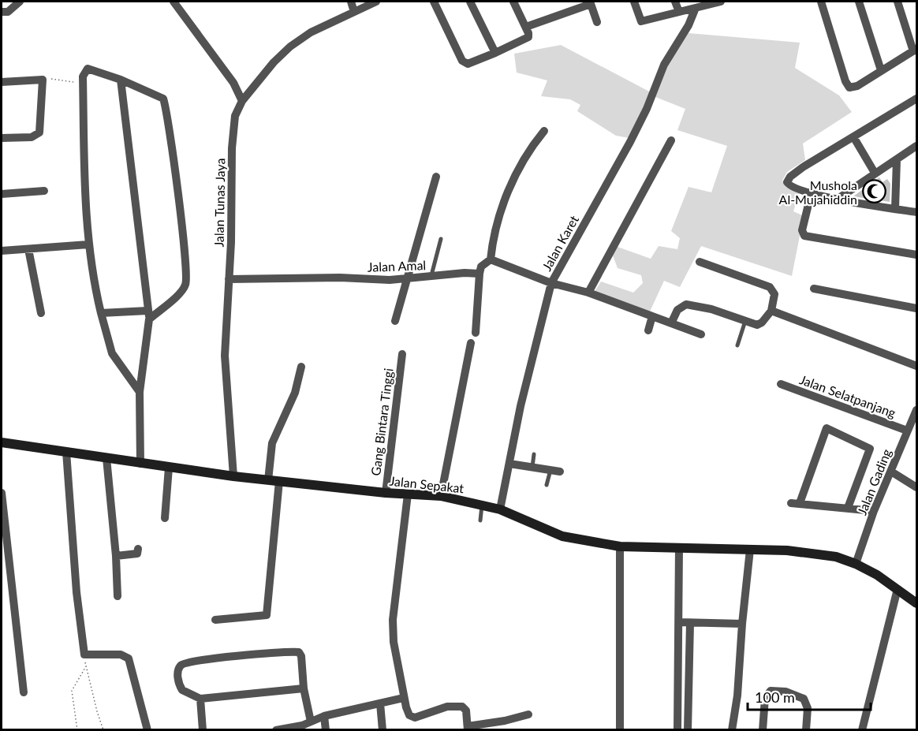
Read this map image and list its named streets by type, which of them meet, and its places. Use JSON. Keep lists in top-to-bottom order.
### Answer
{
  "streets": {
    "main road": ["Jalan Sepakat"],
    "street": [
      "Jalan Tunas Jaya",
      "Jalan Karet",
      "Jalan Amal",
      "Jalan Selatpanjang",
      "Gang Bintara Tinggi",
      "Jalan Gading"
    ]
  },
  "crossings": [
    ["Jalan Tunas Jaya", "Jalan Amal"],
    ["Jalan Tunas Jaya", "Jalan Sepakat"],
    ["Jalan Karet", "Jalan Sepakat"],
    ["Jalan Selatpanjang", "Jalan Gading"],
    ["Gang Bintara Tinggi", "Jalan Sepakat"],
    ["Jalan Gading", "Jalan Sepakat"]
  ],
  "places": {
    "mosque": ["Mushola Al-Mujahiddin"]
  },
  "scale_bar": "100 m"
}
